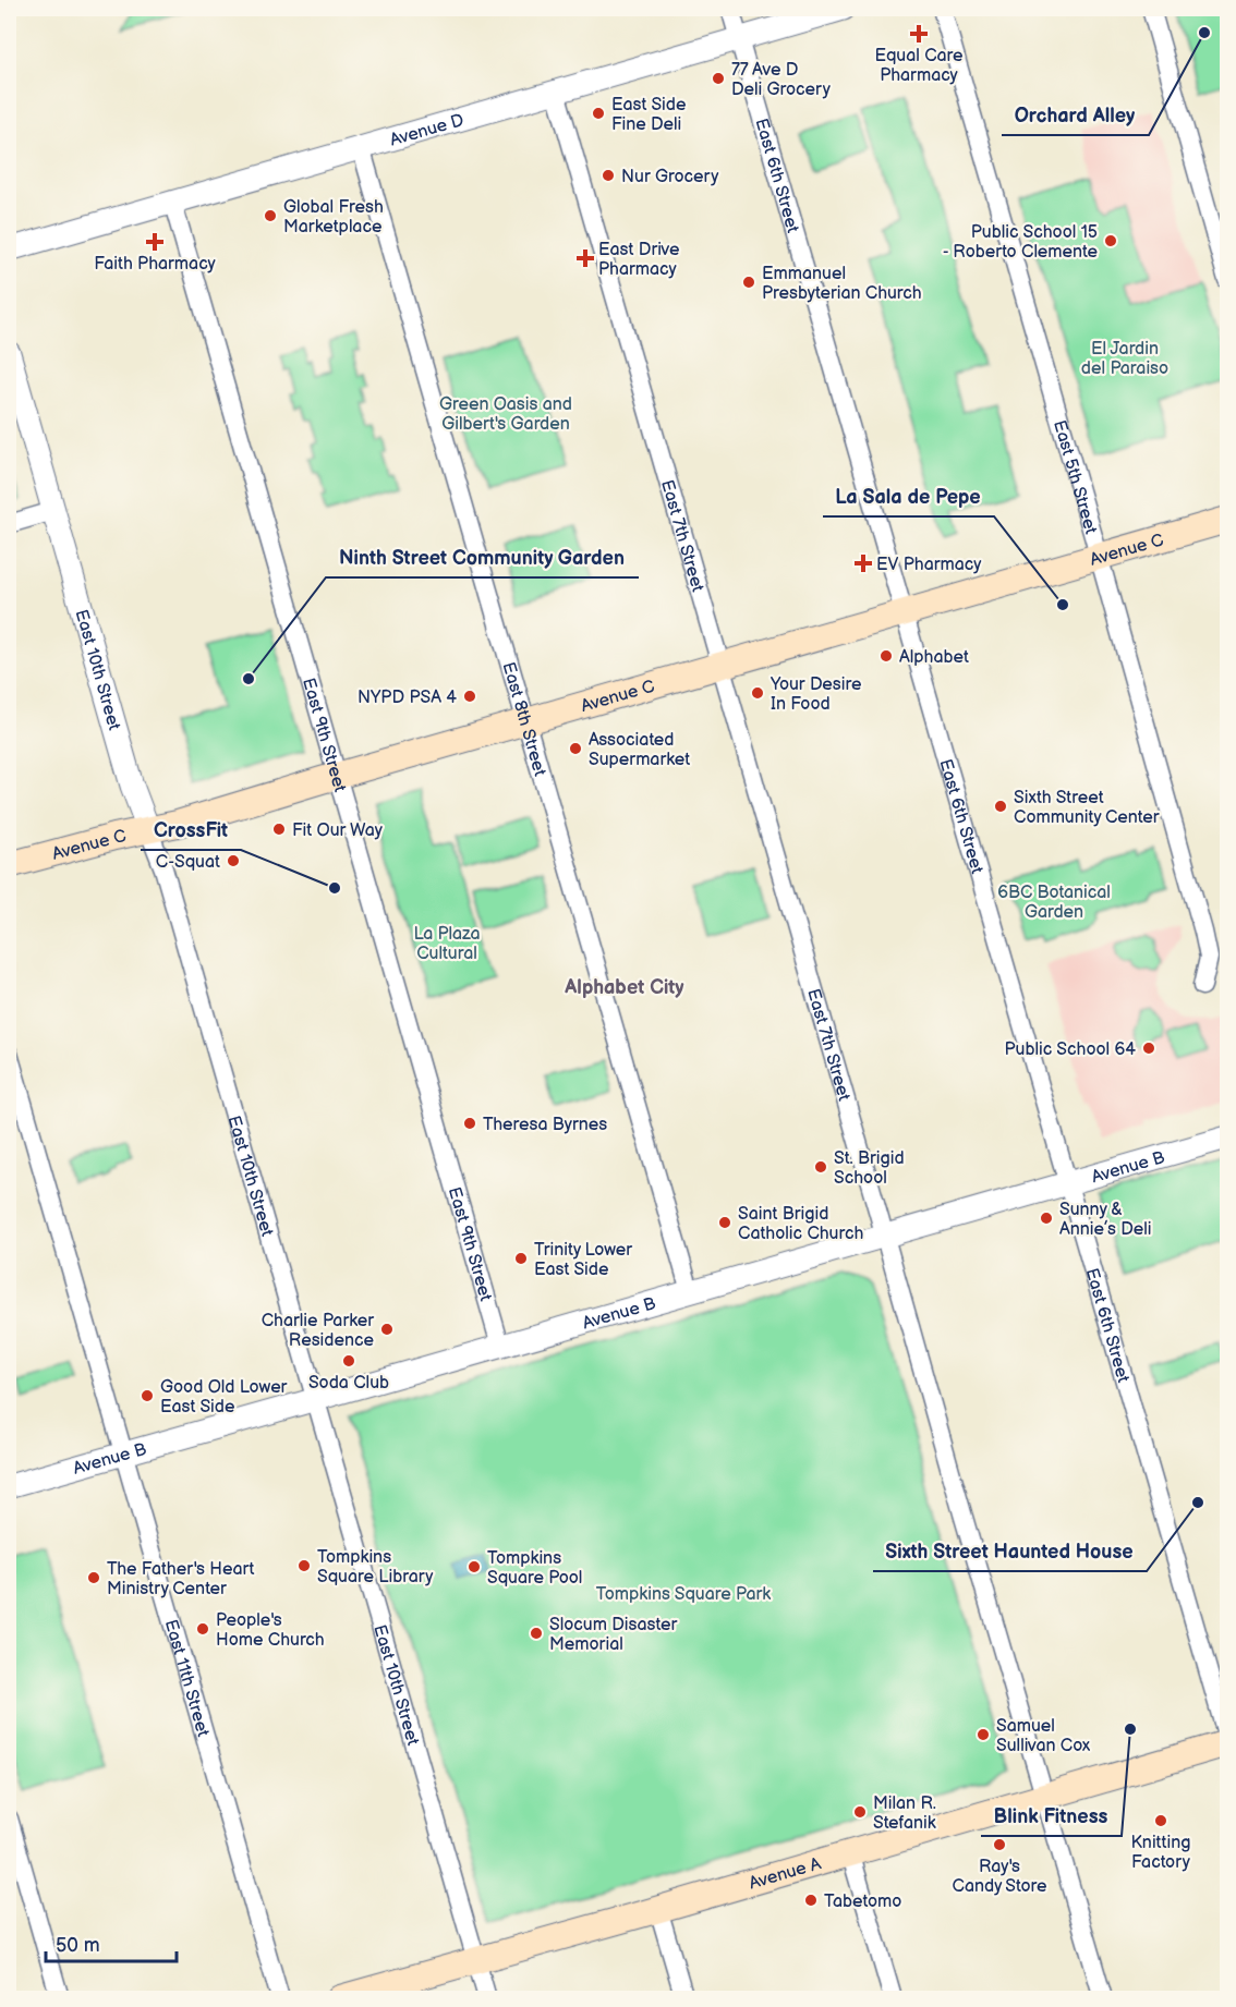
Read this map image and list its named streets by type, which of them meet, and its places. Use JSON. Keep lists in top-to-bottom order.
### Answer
{
  "streets": {
    "main road": ["Avenue C", "Avenue A"],
    "street": [
      "Avenue D",
      "East 6th Street",
      "East 5th Street",
      "East 7th Street",
      "East 10th Street",
      "East 8th Street",
      "East 9th Street",
      "Avenue B",
      "East 11th Street"
    ]
  },
  "crossings": [
    ["Avenue D", "East 6th Street"],
    ["Avenue D", "East 7th Street"],
    ["Avenue D", "East 8th Street"],
    ["Avenue D", "East 9th Street"],
    ["East 6th Street", "Avenue C"],
    ["East 6th Street", "Avenue B"],
    ["East 6th Street", "Avenue A"],
    ["East 5th Street", "Avenue C"],
    ["East 7th Street", "Avenue C"],
    ["East 7th Street", "Avenue B"],
    ["East 7th Street", "Avenue A"],
    ["Avenue C", "East 10th Street"],
    ["Avenue C", "East 8th Street"],
    ["Avenue C", "East 9th Street"],
    ["East 10th Street", "Avenue B"],
    ["East 10th Street", "Avenue A"],
    ["East 8th Street", "Avenue B"],
    ["East 9th Street", "Avenue B"],
    ["Avenue B", "East 11th Street"]
  ],
  "districts": ["Alphabet City"],
  "parks": [
    "El Jardin del Paraiso",
    "Green Oasis and Gilbert's Garden",
    "6BC Botanical Garden",
    "La Plaza Cultural",
    "Tompkins Square Park"
  ],
  "places": {
    "other": [
      "Orchard Alley",
      "77 Ave D Deli Grocery",
      "East Side Fine Deli",
      "Nur Grocery",
      "Global Fresh Marketplace",
      "Public School 15 - Roberto Clemente",
      "Emmanuel Presbyterian Church",
      "La Sala de Pepe",
      "Alphabet",
      "Ninth Street Community Garden",
      "Your Desire In Food",
      "NYPD PSA 4",
      "Associated Supermarket",
      "Sixth Street Community Center",
      "Fit Our Way",
      "C-Squat",
      "CrossFit",
      "Public School 64",
      "Theresa Byrnes",
      "St. Brigid School",
      "Sunny & Annie’s Deli",
      "Saint Brigid Catholic Church",
      "Trinity Lower East Side",
      "Charlie Parker Residence",
      "Soda Club",
      "Good Old Lower East Side",
      "Sixth Street Haunted House",
      "Tompkins Square Library",
      "Tompkins Square Pool",
      "The Father's Heart Ministry Center",
      "People's Home Church",
      "Slocum Disaster Memorial",
      "Blink Fitness",
      "Samuel Sullivan Cox",
      "Milan R. Stefanik",
      "Knitting Factory",
      "Ray's Candy Store",
      "Tabetomo"
    ],
    "health": [
      "Equal Care Pharmacy",
      "Faith Pharmacy",
      "East Drive Pharmacy",
      "EV Pharmacy"
    ]
  },
  "scale_bar": "50 m"
}
